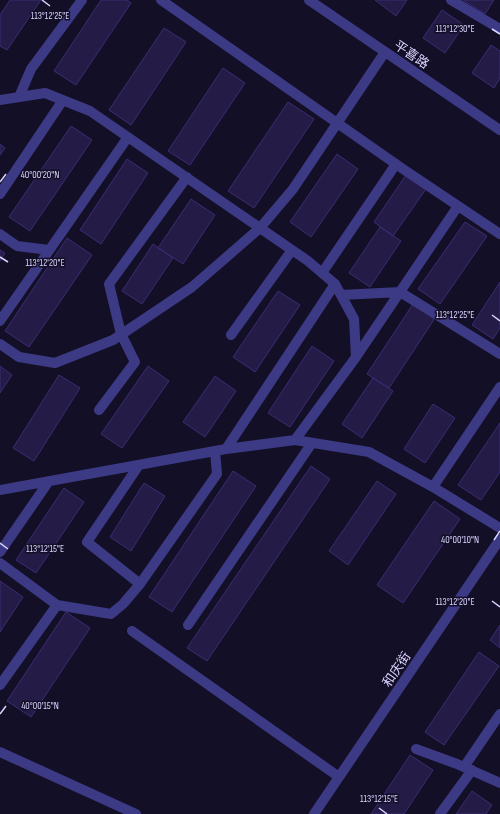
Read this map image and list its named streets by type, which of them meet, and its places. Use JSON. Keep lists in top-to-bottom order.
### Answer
{
  "streets": {
    "street": ["平喜路", "和庆街"]
  },
  "coordinates": [
    "113°12'25\"E",
    "113°12'30\"E",
    "40°00'20\"N",
    "113°12'20\"E",
    "40°00'10\"N",
    "113°12'15\"E",
    "40°00'15\"N"
  ]
}
